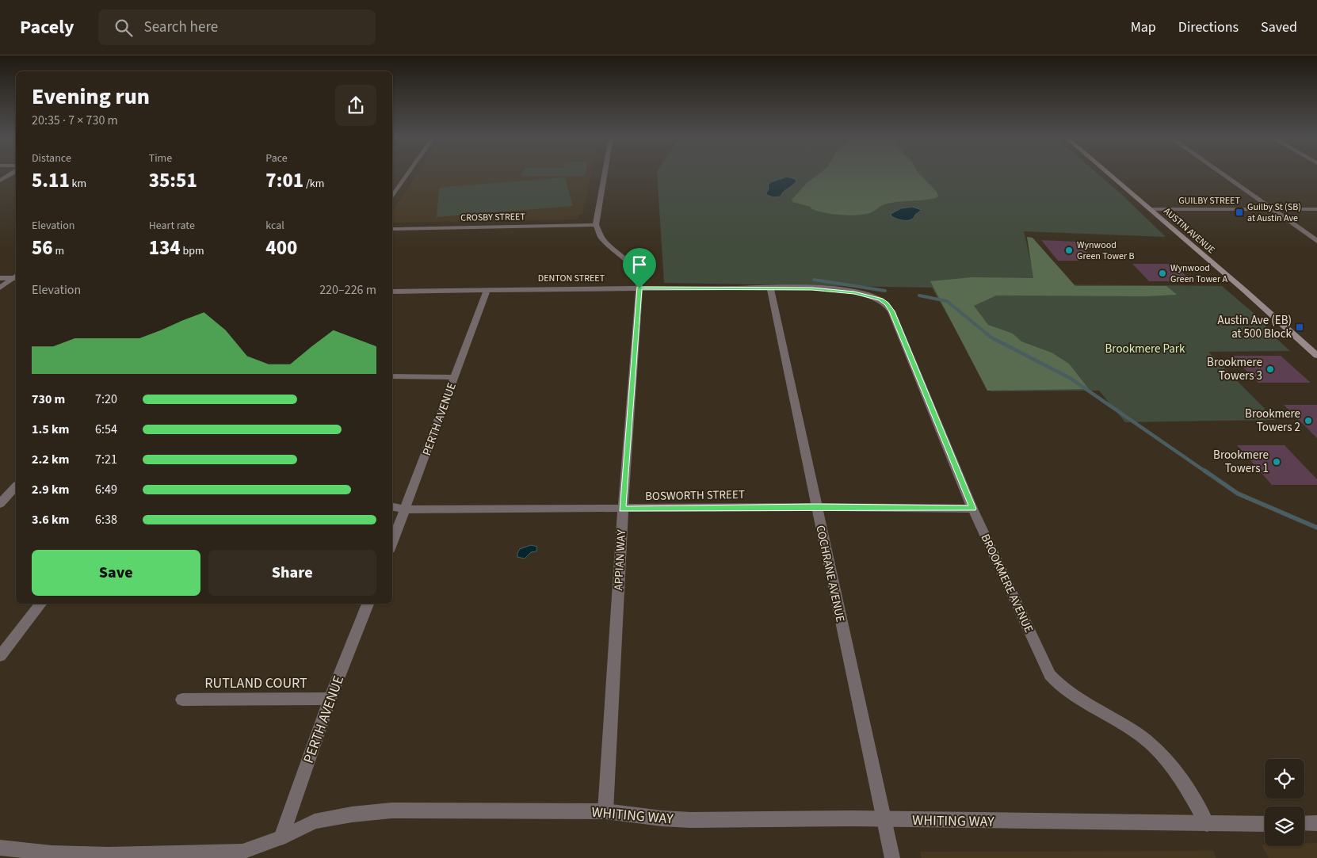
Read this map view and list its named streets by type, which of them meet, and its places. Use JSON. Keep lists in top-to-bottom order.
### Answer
{
  "streets": {
    "main road": ["AUSTIN AVENUE"],
    "street": [
      "GUILBY STREET",
      "CROSBY STREET",
      "DENTON STREET",
      "PERTH AVENUE",
      "BOSWORTH STREET",
      "APPIAN WAY",
      "COCHRANE AVENUE",
      "BROOKMERE AVENUE",
      "RUTLAND COURT",
      "WHITING WAY"
    ]
  },
  "crossings": [
    ["GUILBY STREET", "AUSTIN AVENUE"],
    ["CROSBY STREET", "APPIAN WAY"],
    ["DENTON STREET", "PERTH AVENUE"],
    ["DENTON STREET", "APPIAN WAY"],
    ["DENTON STREET", "COCHRANE AVENUE"],
    ["DENTON STREET", "BROOKMERE AVENUE"],
    ["PERTH AVENUE", "BOSWORTH STREET"],
    ["PERTH AVENUE", "RUTLAND COURT"],
    ["PERTH AVENUE", "WHITING WAY"],
    ["BOSWORTH STREET", "APPIAN WAY"],
    ["BOSWORTH STREET", "COCHRANE AVENUE"],
    ["BOSWORTH STREET", "BROOKMERE AVENUE"],
    ["APPIAN WAY", "WHITING WAY"],
    ["COCHRANE AVENUE", "WHITING WAY"],
    ["BROOKMERE AVENUE", "WHITING WAY"]
  ],
  "parks": ["Brookmere Park"],
  "places": {
    "transit": ["Guilby St (SB) at Austin Ave", "Austin Ave (EB) at 500 Block"],
    "other": [
      "Wynwood Green Tower B",
      "Wynwood Green Tower A",
      "Brookmere Towers 3",
      "Brookmere Towers 2",
      "Brookmere Towers 1"
    ]
  },
  "page": {
    "header": "Pacely",
    "search": "Search here",
    "nav": ["Map", "Directions", "Saved"],
    "heading": ["Evening run", "20:35 · 7 × 730 m"],
    "stats": [
      ["Distance", "5.11 km"],
      ["Time", "35:51"],
      ["Pace", "7:01 /km"],
      ["Elevation", "56 m"],
      ["Heart rate", "134 bpm"],
      ["kcal", "400"]
    ],
    "chart": ["Elevation", "220–226 m"],
    "list": [
      {
        "name": "730 m",
        "note": "7:20"
      },
      {
        "name": "1.5 km",
        "note": "6:54"
      },
      {
        "name": "2.2 km",
        "note": "7:21"
      },
      {
        "name": "2.9 km",
        "note": "6:49"
      },
      {
        "name": "3.6 km",
        "note": "6:38"
      }
    ],
    "buttons": ["Save", "Share"]
  }
}
